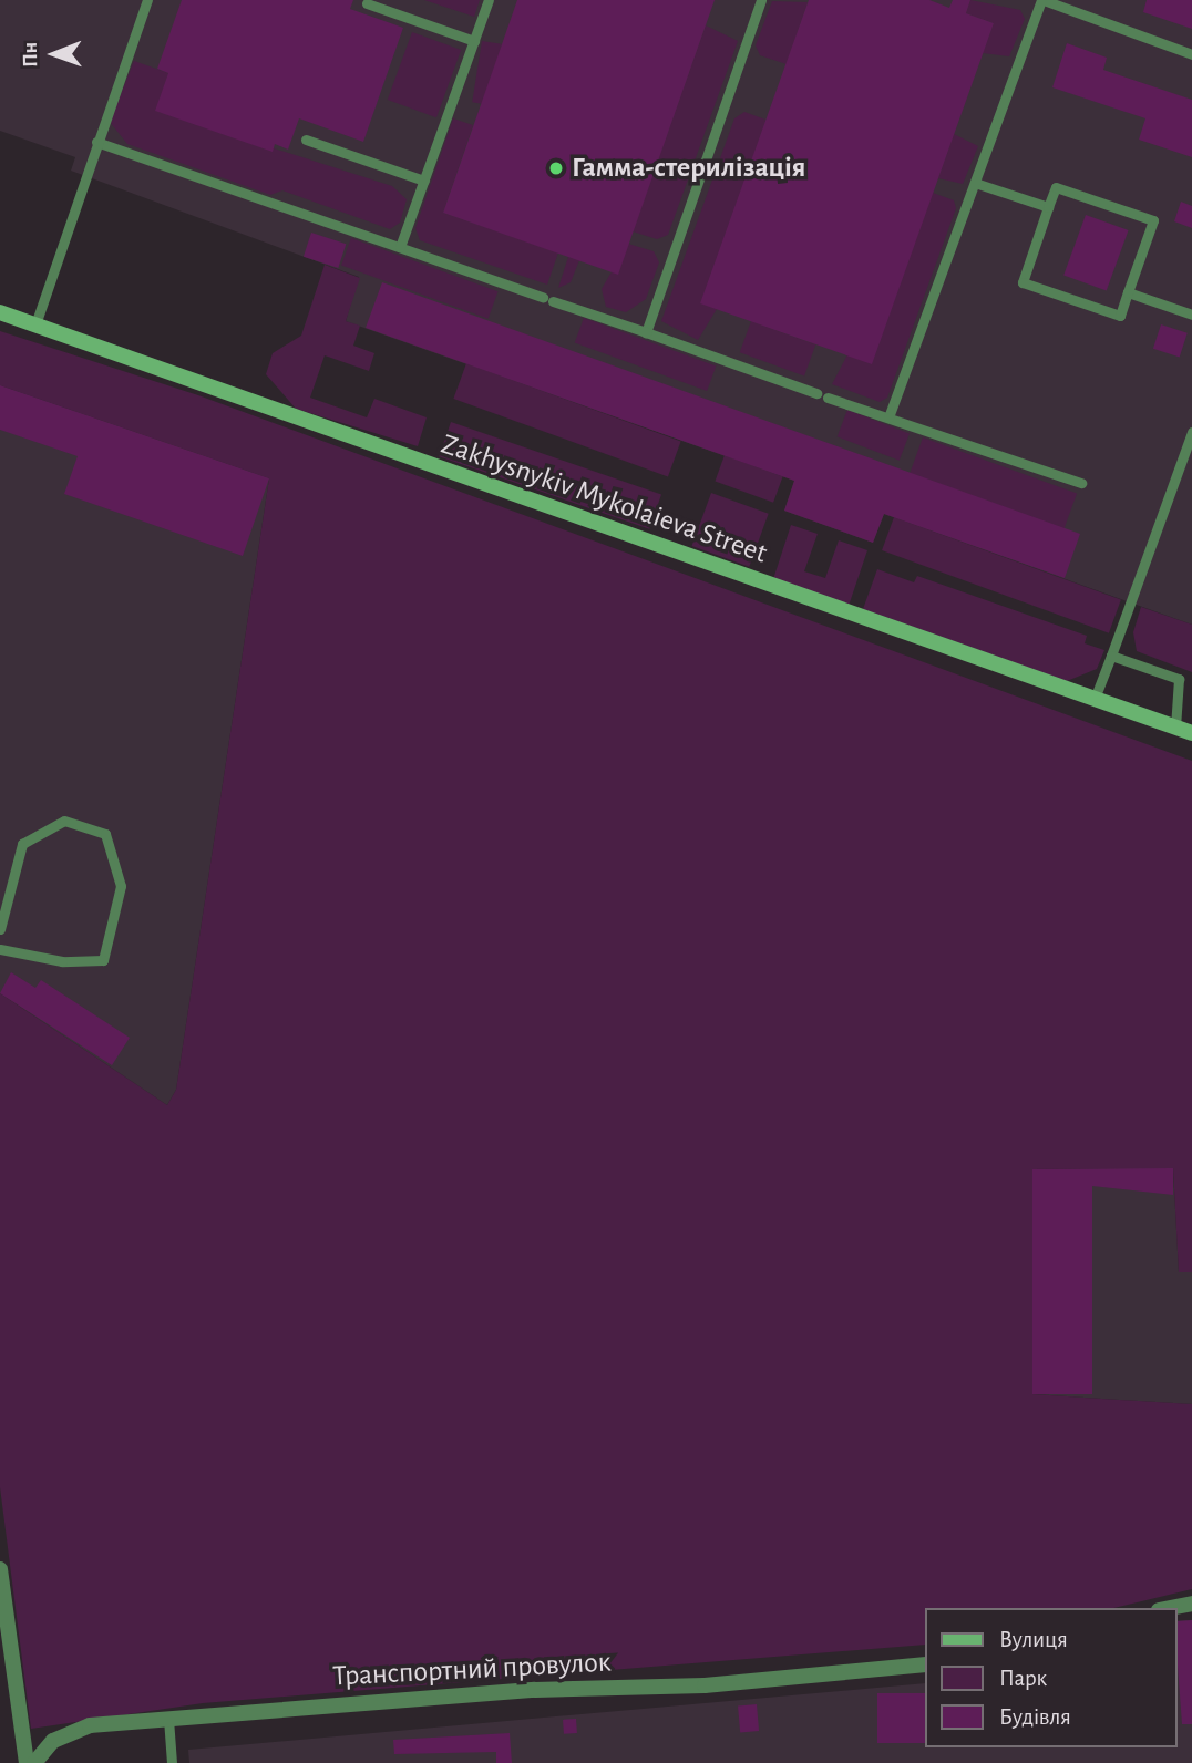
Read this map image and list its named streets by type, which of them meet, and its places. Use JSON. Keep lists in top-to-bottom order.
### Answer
{
  "streets": {
    "street": ["Zakhysnykiv Mykolaieva Street", "Транспортний провулок"]
  },
  "places": ["Гамма-стерилізація"],
  "legend": ["Вулиця", "Парк", "Будівля"],
  "north": "left"
}
